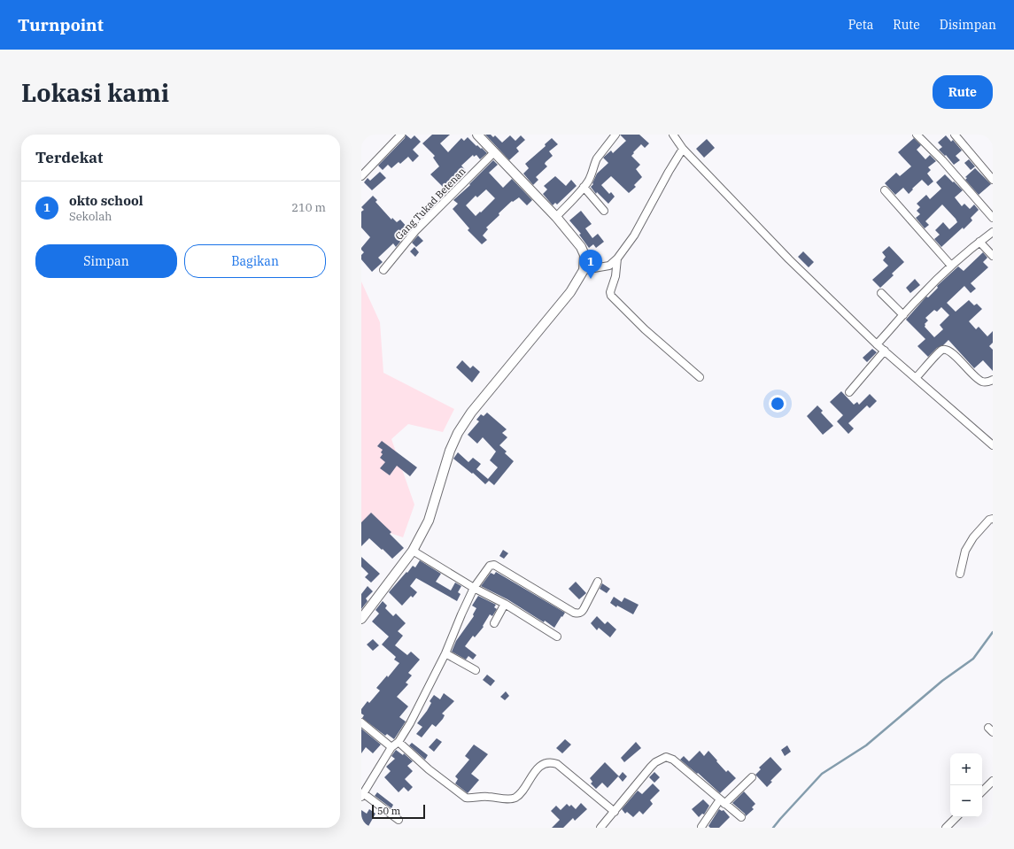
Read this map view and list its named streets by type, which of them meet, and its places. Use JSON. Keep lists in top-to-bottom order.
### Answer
{
  "streets": {
    "street": ["Gang Tukad Betenan"]
  },
  "scale_bar": "50 m",
  "page": {
    "header": "Turnpoint",
    "nav": ["Peta", "Rute", "Disimpan"],
    "buttons": [
      "Rute",
      ["Simpan", "Bagikan"]
    ],
    "title": "Lokasi kami",
    "heading": "Terdekat",
    "list": [
      {
        "mark": "1",
        "name": "okto school",
        "note": "Sekolah",
        "value": "210 m"
      }
    ],
    "pins": "1",
    "map_buttons": ["+", "−"],
    "scale": "50 m"
  }
}
